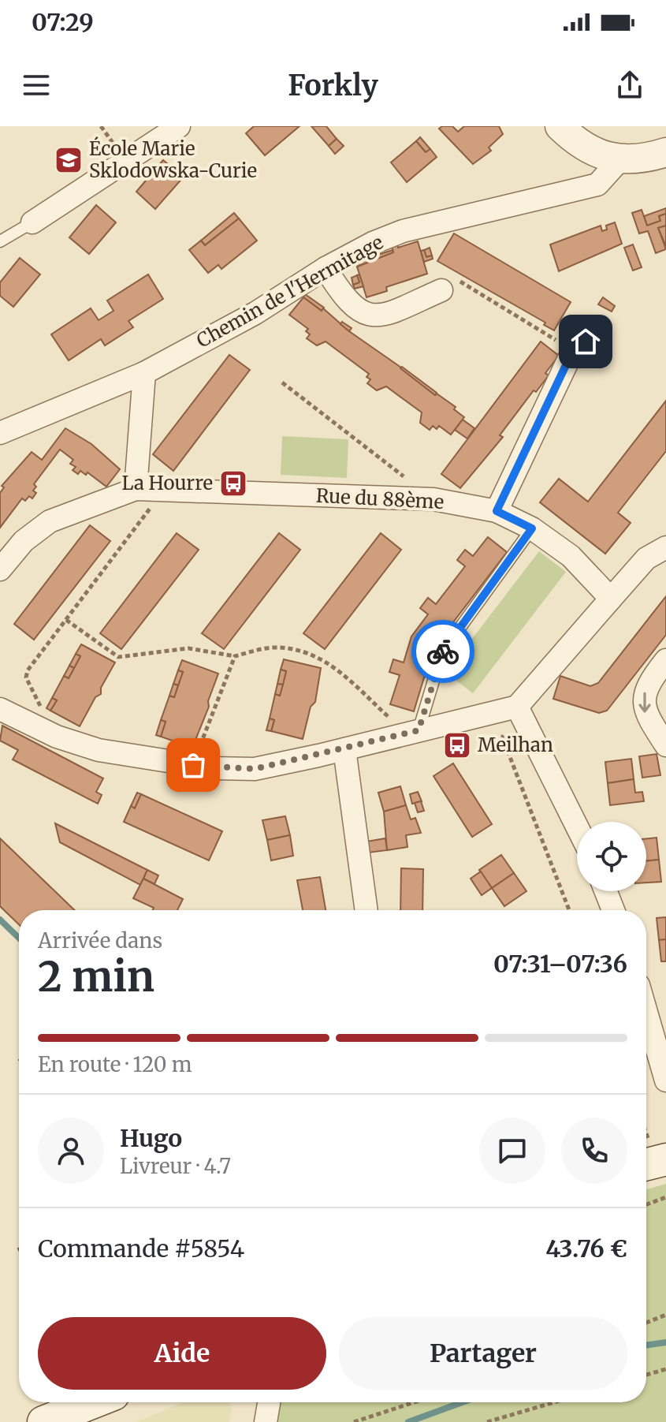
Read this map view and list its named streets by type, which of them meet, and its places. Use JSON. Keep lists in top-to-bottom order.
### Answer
{
  "streets": {
    "street": ["Chemin de l'Hermitage", "Rue du 88ème"]
  },
  "places": {
    "school or university": ["École Marie Sklodowska-Curie"],
    "bus stop": ["La Hourre", "Meilhan"]
  },
  "page": {
    "status": "07:29",
    "header": "Forkly",
    "heading": ["2 min", "Arrivée dans", "07:31–07:36"],
    "panel": [
      "Hugo",
      "Livreur · 4.7",
      "Commande #5854",
      "43.76 €"
    ],
    "bar": "En route · 120 m",
    "buttons": ["Aide", "Partager"]
  }
}
